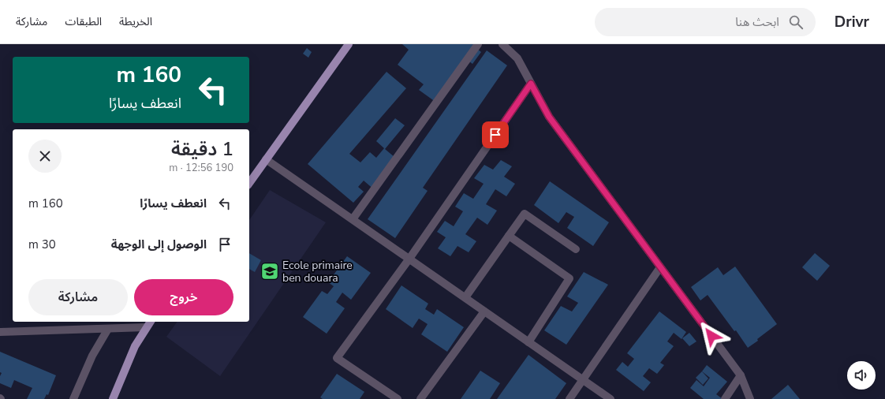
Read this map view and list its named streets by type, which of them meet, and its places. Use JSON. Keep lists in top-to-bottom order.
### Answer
{
  "places": {
    "school or university": ["Ecole primaire ben douara"]
  },
  "page": {
    "header": "Drivr",
    "search": "ابحث هنا",
    "nav": ["الخريطة", "الطبقات", "مشاركة"],
    "turn": ["160 m", "انعطف يسارًا"],
    "heading": ["1 دقيقة", "190 m · 12:56"],
    "list": [
      {
        "name": "انعطف يسارًا",
        "value": "160 m"
      },
      {
        "name": "الوصول إلى الوجهة",
        "value": "30 m"
      }
    ],
    "buttons": ["خروج", "مشاركة"]
  }
}
